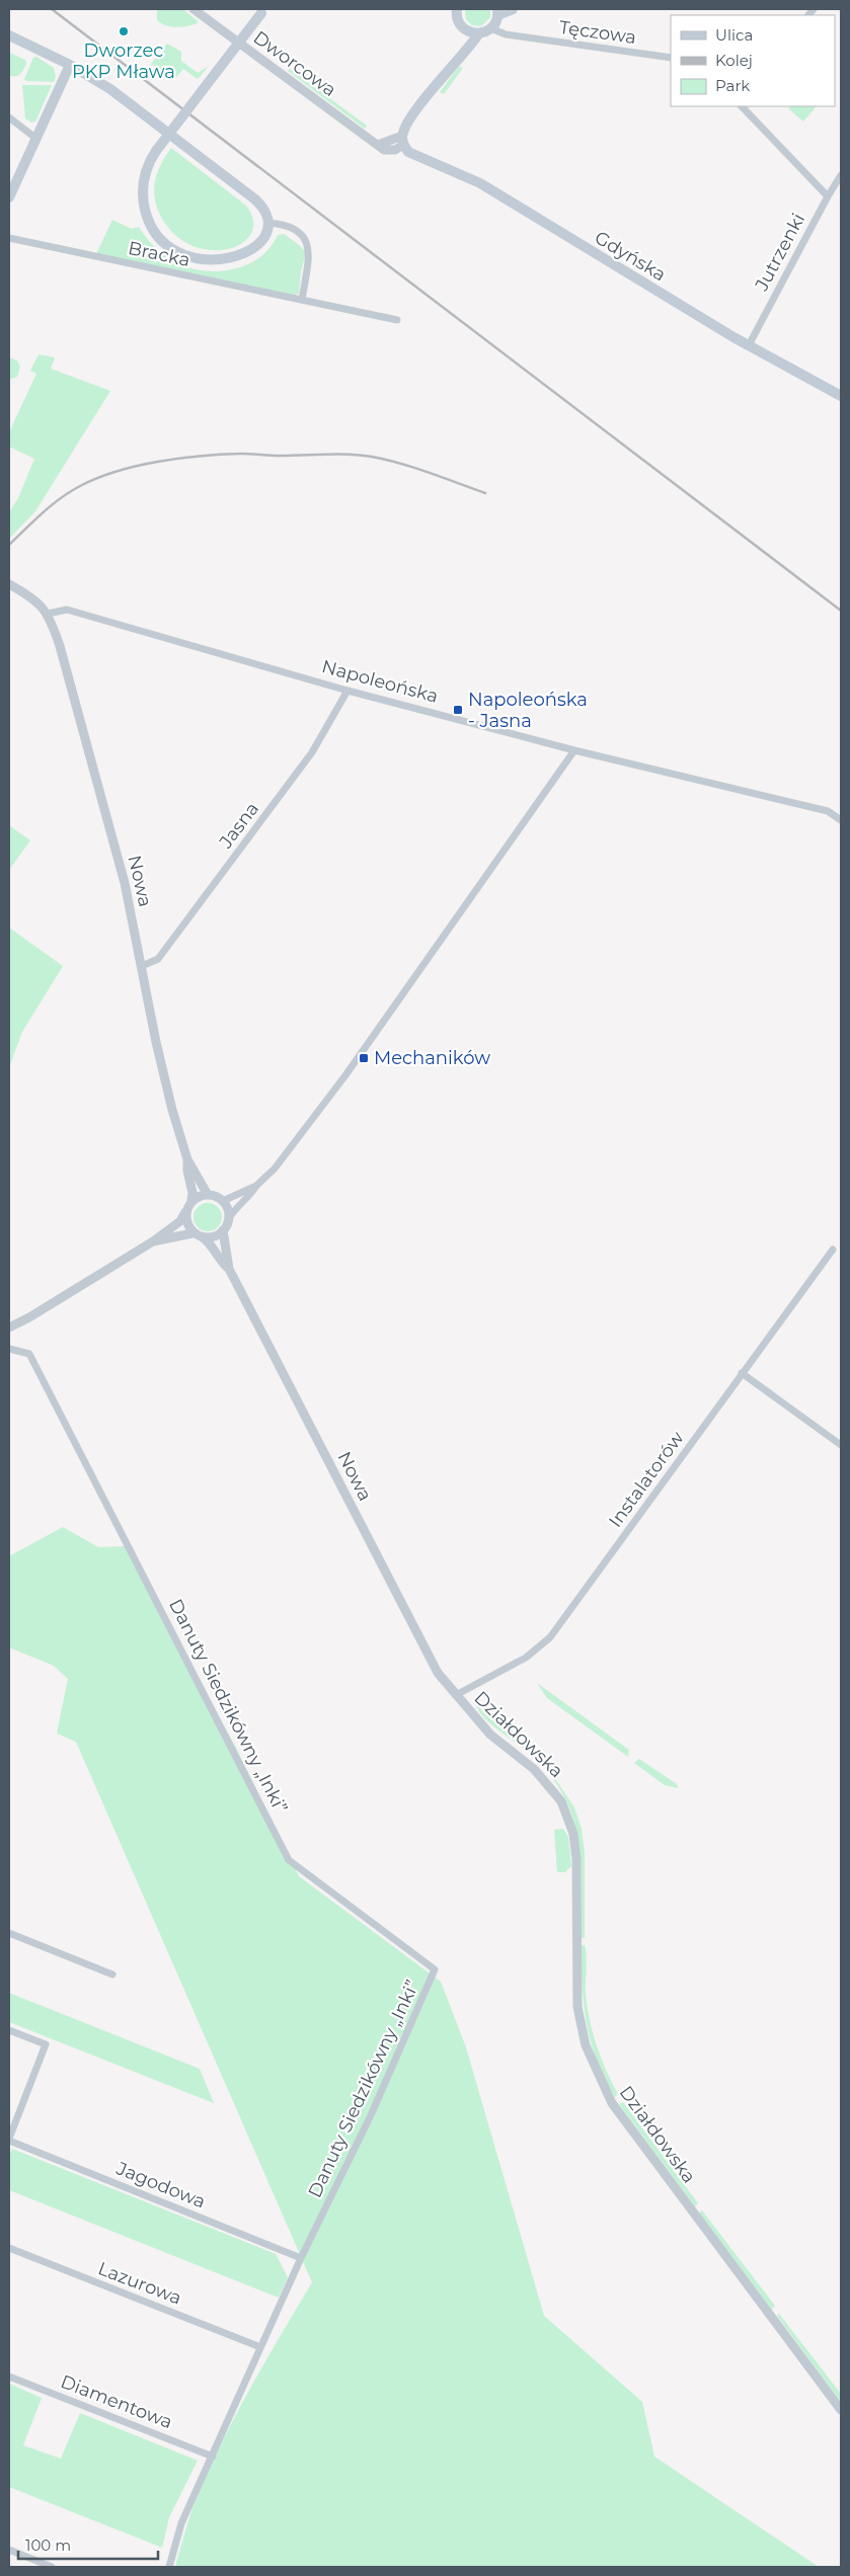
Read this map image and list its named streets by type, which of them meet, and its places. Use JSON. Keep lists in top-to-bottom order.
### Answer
{
  "streets": {
    "main road": ["Gdyńska"],
    "street": [
      "Tęczowa",
      "Dworcowa",
      "Jutrzenki",
      "Bracka",
      "Napoleońska",
      "Jasna",
      "Nowa",
      "Instalatorów",
      "Danuty Siedzikówny „Inki”",
      "Działdowska",
      "Jagodowa",
      "Lazurowa",
      "Diamentowa"
    ]
  },
  "crossings": [
    ["Dworcowa", "Gdyńska"],
    ["Jutrzenki", "Gdyńska"],
    ["Napoleońska", "Jasna"],
    ["Napoleońska", "Nowa"],
    ["Jasna", "Nowa"],
    ["Nowa", "Instalatorów"],
    ["Nowa", "Działdowska"],
    ["Instalatorów", "Działdowska"],
    ["Danuty Siedzikówny „Inki”", "Jagodowa"],
    ["Danuty Siedzikówny „Inki”", "Lazurowa"],
    ["Danuty Siedzikówny „Inki”", "Diamentowa"]
  ],
  "places": {
    "other": ["Dworzec PKP Mława"],
    "transit": ["Napoleońska - Jasna", "Mechaników"]
  },
  "legend": ["Ulica", "Kolej", "Park"],
  "scale_bar": "100 m"
}
